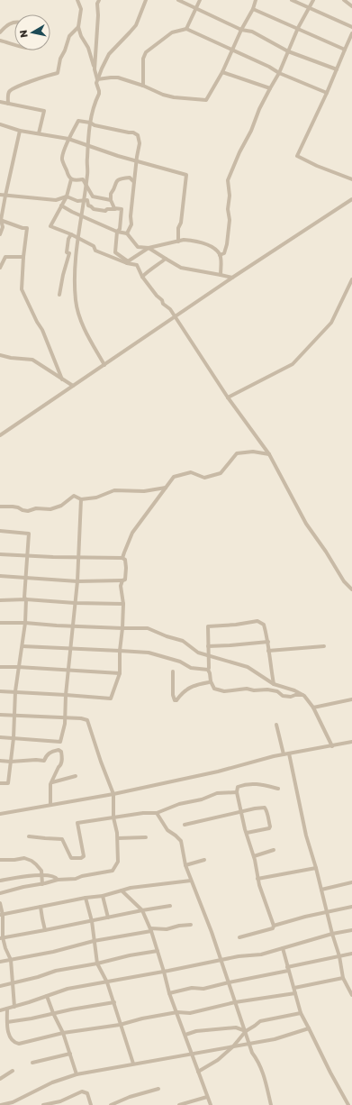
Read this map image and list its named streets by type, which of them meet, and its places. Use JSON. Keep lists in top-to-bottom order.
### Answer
{
  "north": "left"
}
